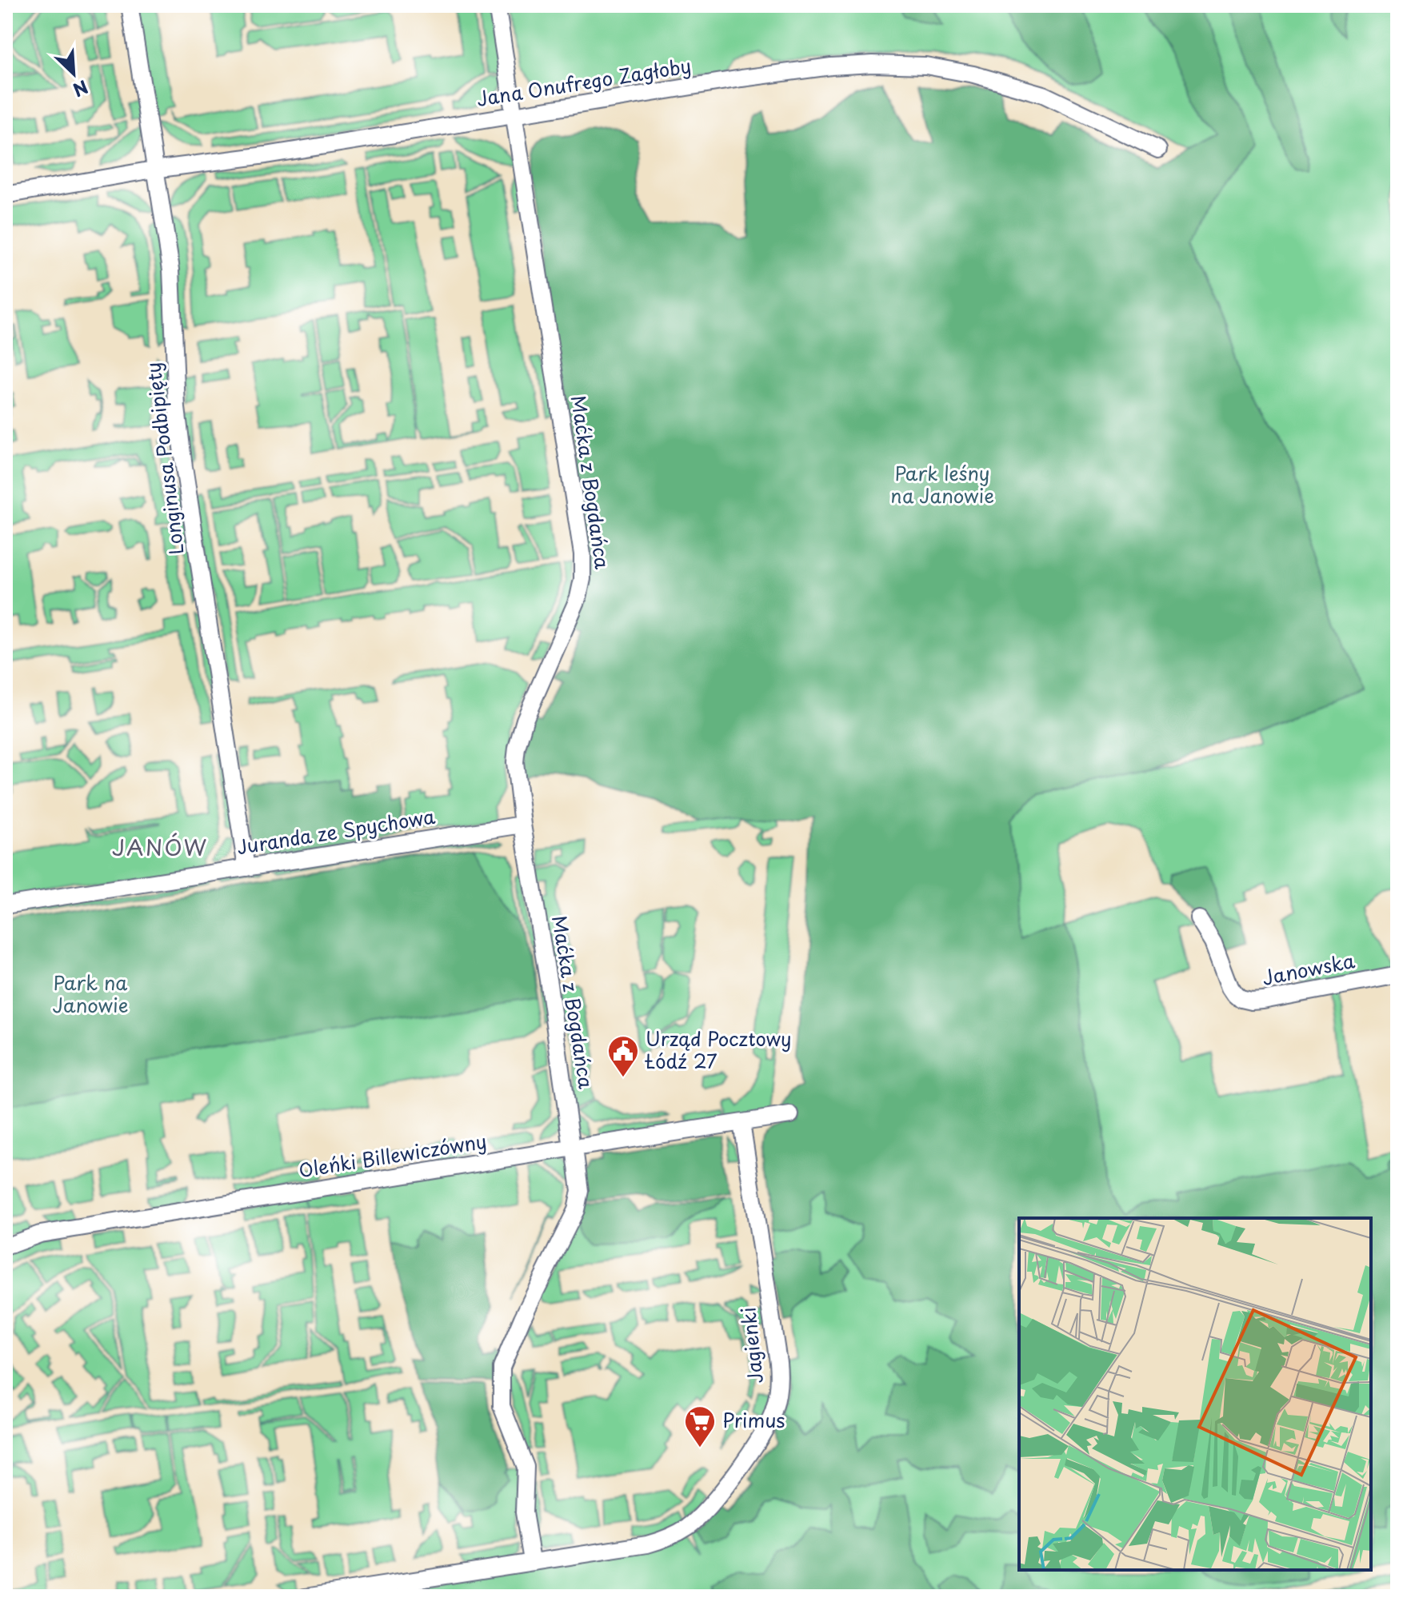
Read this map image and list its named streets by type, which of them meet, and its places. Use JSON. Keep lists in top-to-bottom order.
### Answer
{
  "streets": {
    "street": [
      "Jana Onufrego Zagłoby",
      "Longinusa Podbipięty",
      "Maćka z Bogdańca",
      "Juranda ze Spychowa",
      "Janowska",
      "Oleńki Billewiczówny",
      "Jagienki"
    ]
  },
  "crossings": [
    ["Jana Onufrego Zagłoby", "Longinusa Podbipięty"],
    ["Jana Onufrego Zagłoby", "Maćka z Bogdańca"],
    ["Longinusa Podbipięty", "Juranda ze Spychowa"],
    ["Maćka z Bogdańca", "Juranda ze Spychowa"],
    ["Maćka z Bogdańca", "Oleńki Billewiczówny"],
    ["Oleńki Billewiczówny", "Jagienki"]
  ],
  "districts": ["JANÓW"],
  "parks": ["Park leśny na Janowie", "Park na Janowie"],
  "places": {
    "public building": ["Urząd Pocztowy Łódź 27"],
    "supermarket": ["Primus"]
  },
  "north": "bottom right"
}
